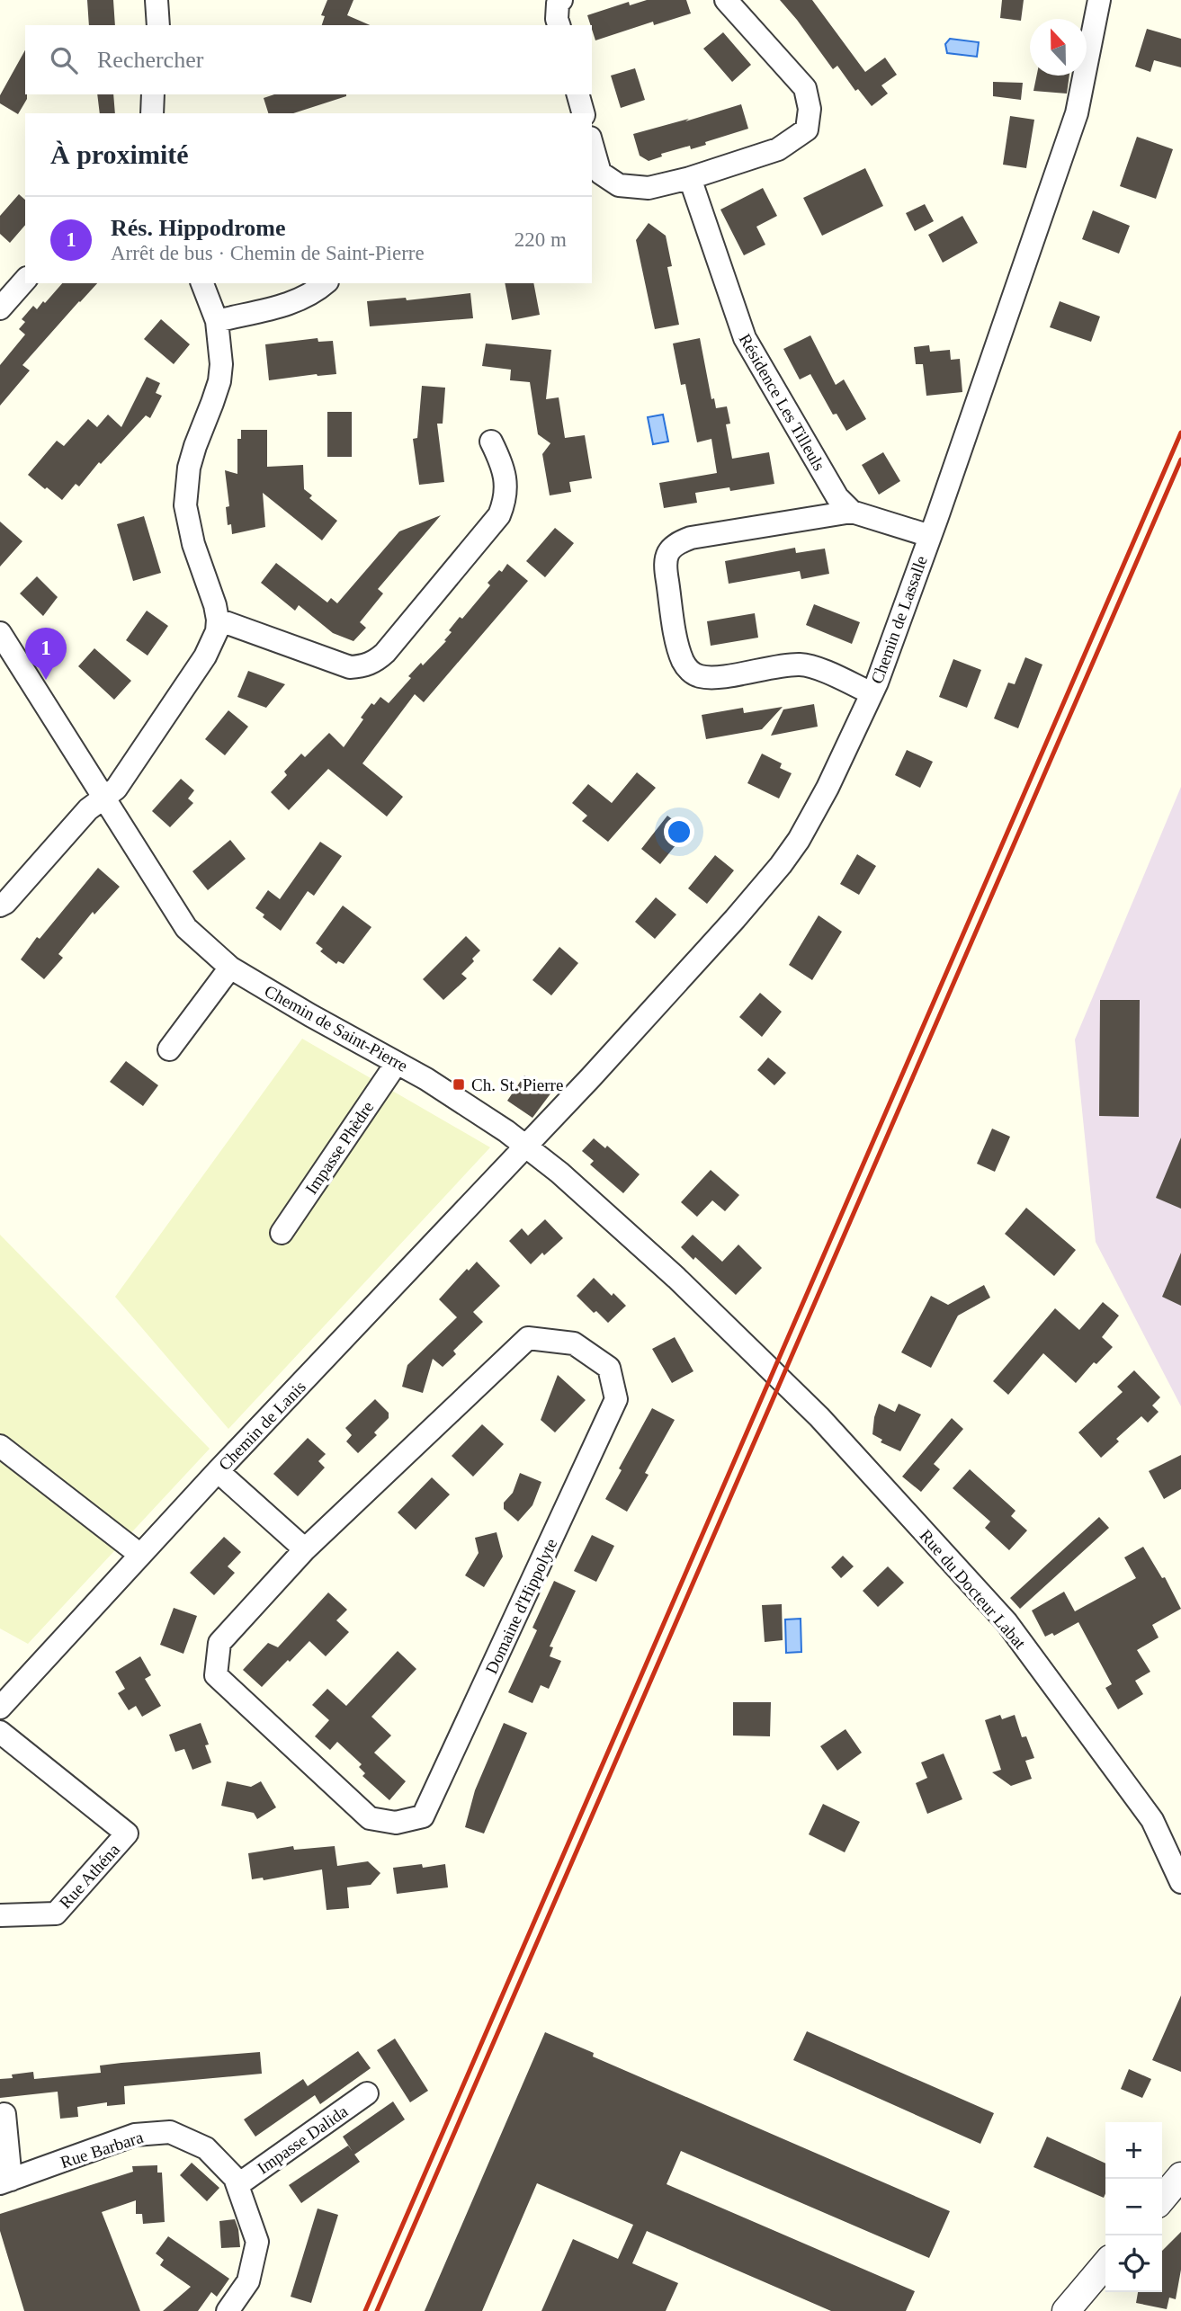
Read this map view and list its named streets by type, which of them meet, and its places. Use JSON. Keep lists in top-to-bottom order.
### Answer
{
  "streets": {
    "street": [
      "Résidence Les Tilleuls",
      "Chemin de Lassalle",
      "Chemin de Saint-Pierre",
      "Impasse Phèdre",
      "Chemin de Lanis",
      "Rue du Docteur Labat",
      "Domaine d'Hippolyte",
      "Rue Athéna",
      "Impasse Dalida",
      "Rue Barbara"
    ]
  },
  "crossings": [
    ["Chemin de Lassalle", "Chemin de Saint-Pierre"],
    ["Chemin de Lassalle", "Chemin de Lanis"],
    ["Chemin de Saint-Pierre", "Impasse Phèdre"],
    ["Chemin de Saint-Pierre", "Chemin de Lanis"],
    ["Chemin de Saint-Pierre", "Rue du Docteur Labat"],
    ["Impasse Dalida", "Rue Barbara"]
  ],
  "places": {
    "transit": ["Ch. St. Pierre"]
  },
  "north": "top",
  "page": {
    "search": "Rechercher",
    "heading": "À proximité",
    "list": [
      {
        "mark": "1",
        "name": "Rés. Hippodrome",
        "note": "Arrêt de bus · Chemin de Saint-Pierre",
        "value": "220 m"
      }
    ],
    "pins": "1",
    "map_buttons": ["+", "−"]
  }
}
